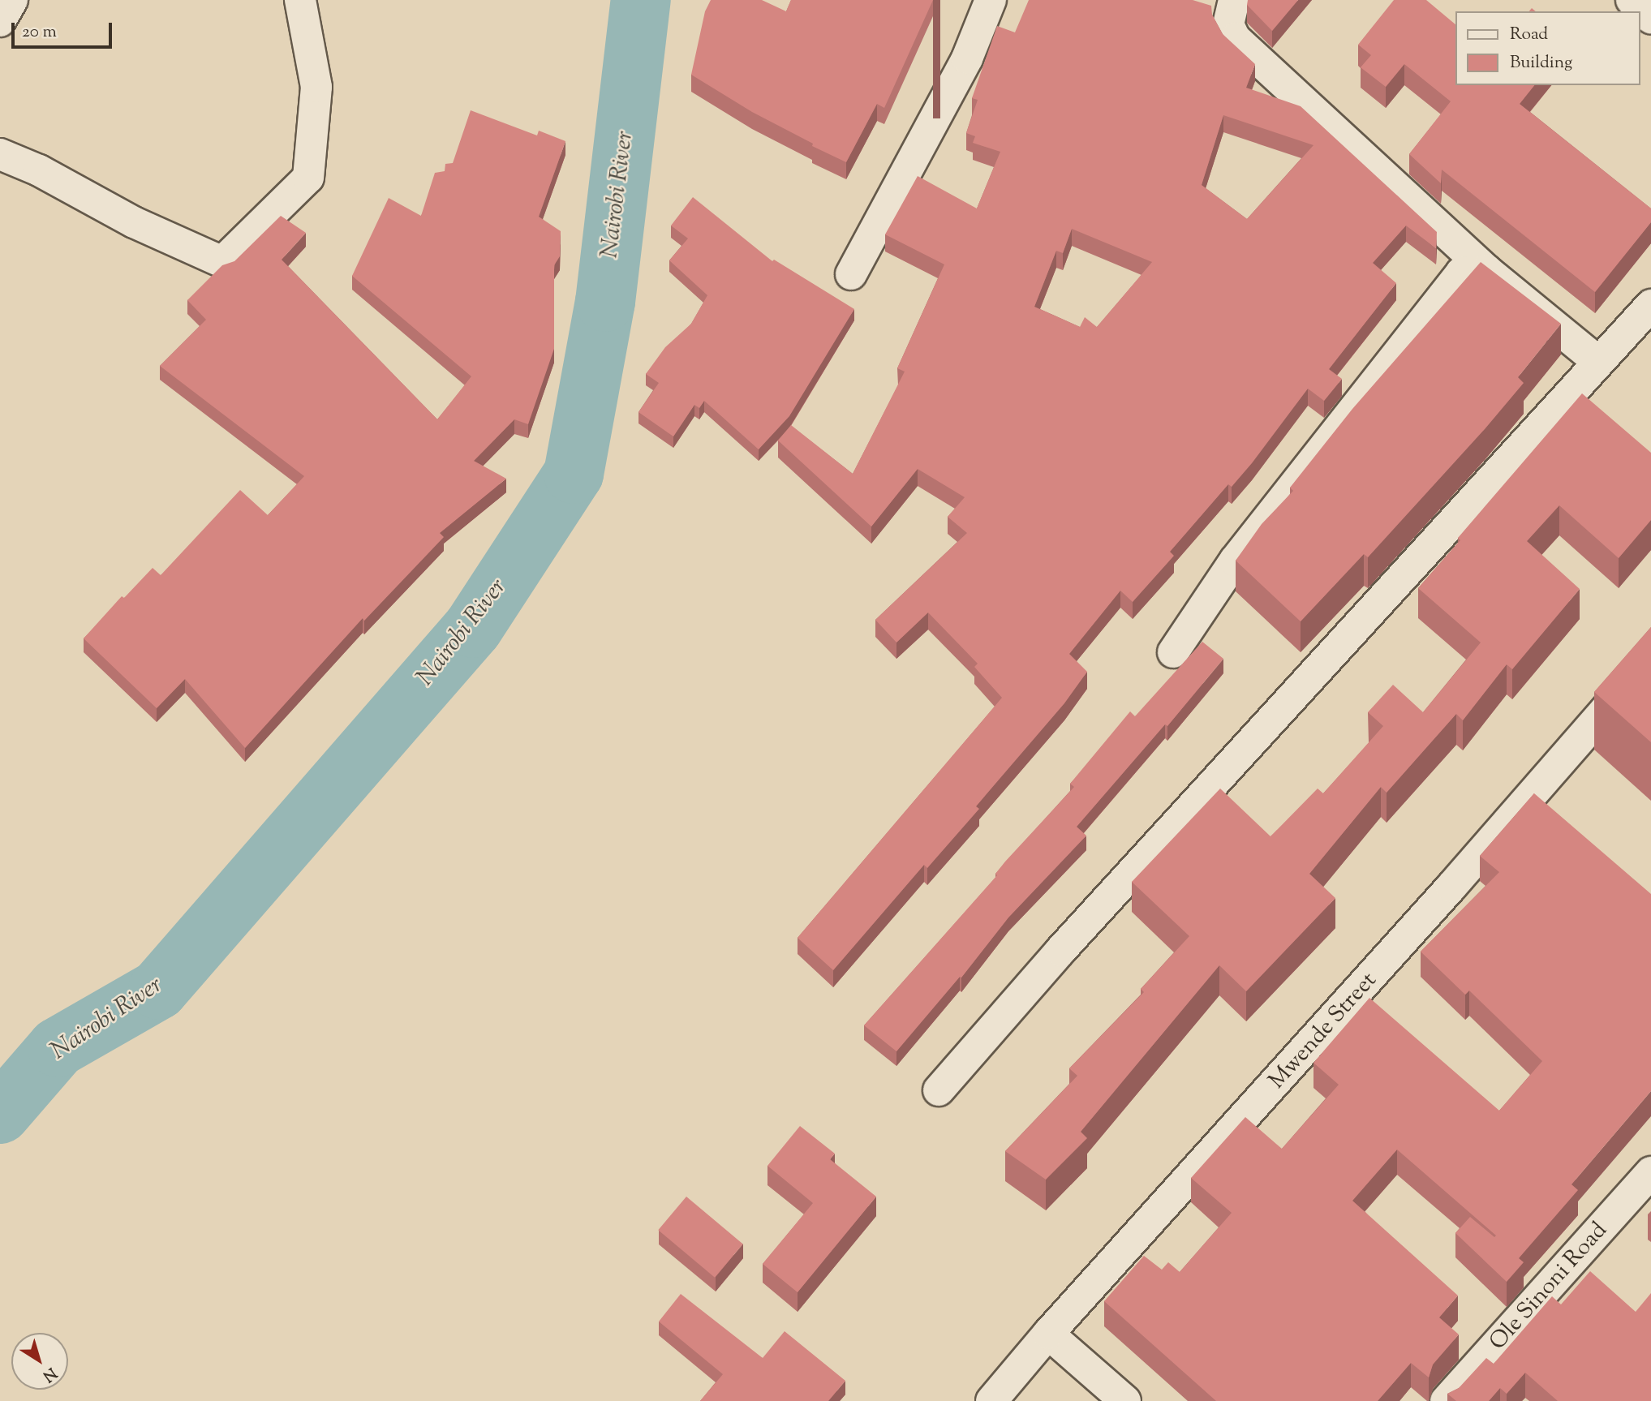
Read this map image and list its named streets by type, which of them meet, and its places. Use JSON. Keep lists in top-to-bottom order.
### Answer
{
  "streets": {
    "street": ["Mwende Street", "Ole Sinoni Road"]
  },
  "water": ["Nairobi River"],
  "legend": ["Road", "Building"],
  "scale_bar": "20 m",
  "north": "bottom right"
}
